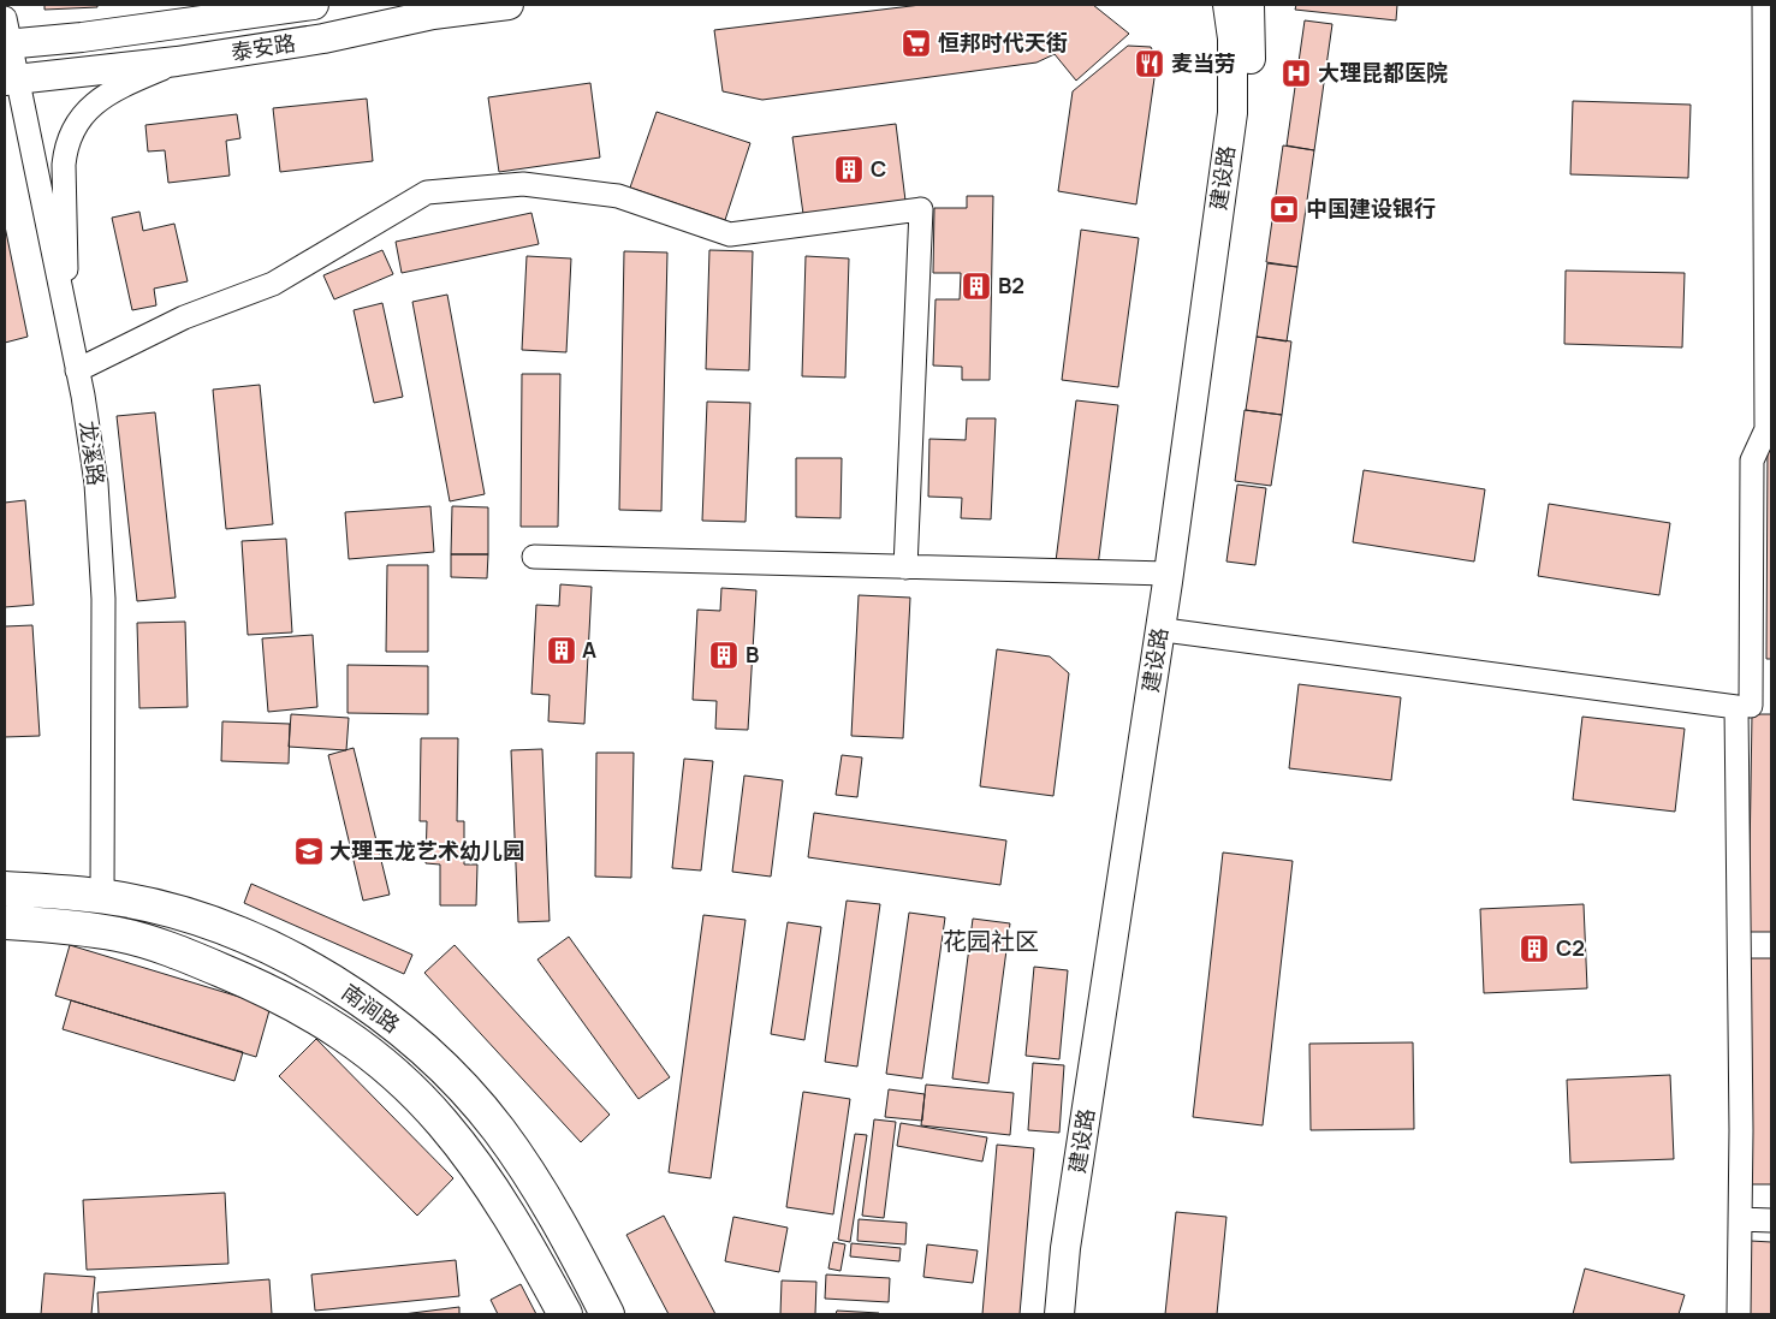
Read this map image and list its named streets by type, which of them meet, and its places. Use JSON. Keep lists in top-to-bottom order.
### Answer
{
  "streets": {
    "highway": ["南涧路"],
    "main road": ["泰安路", "建设路"],
    "street": ["龙溪路"]
  },
  "crossings": [
    ["泰安路", "龙溪路"],
    ["龙溪路", "南涧路"]
  ],
  "districts": ["花园社区"],
  "places": {
    "supermarket": ["恒邦时代天街"],
    "restaurant": ["麦当劳"],
    "hospital": ["大理昆都医院"],
    "building": [
      "C",
      "B2",
      "A",
      "B",
      "C2"
    ],
    "bank": ["中国建设银行"],
    "school or university": ["大理玉龙艺术幼儿园"]
  }
}
